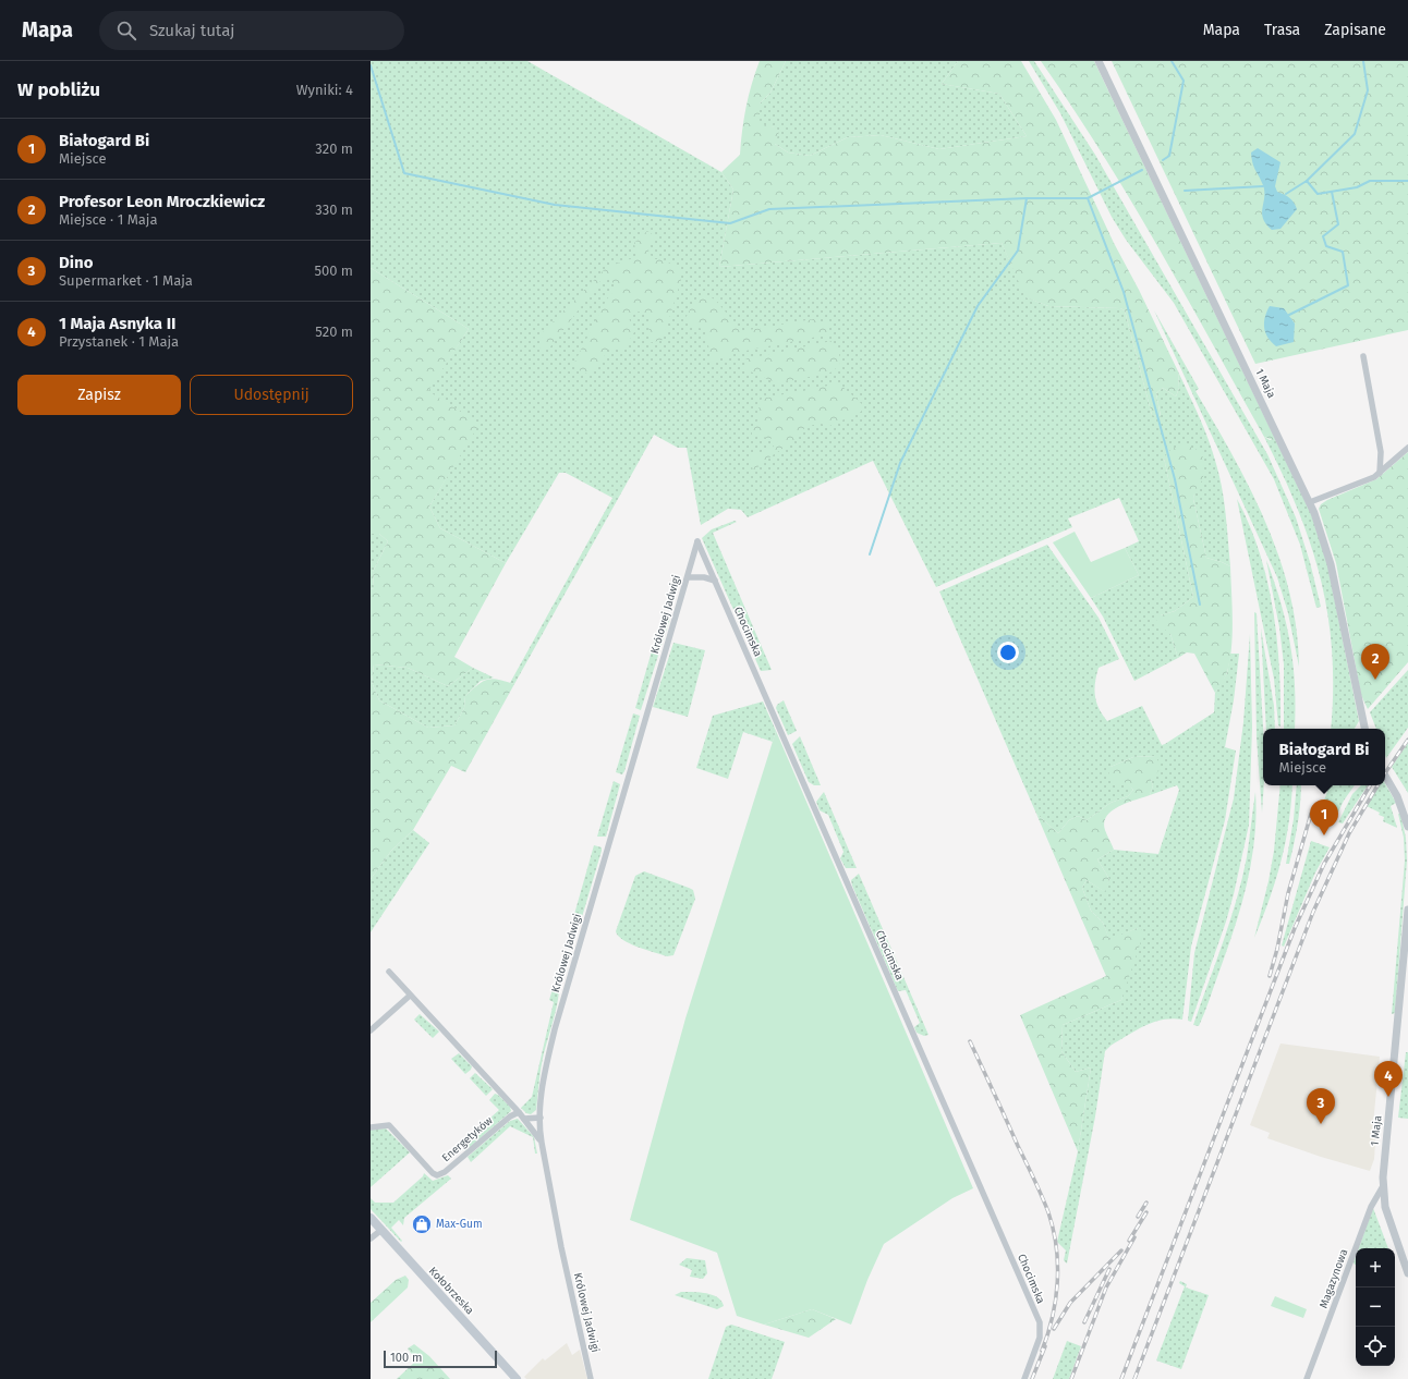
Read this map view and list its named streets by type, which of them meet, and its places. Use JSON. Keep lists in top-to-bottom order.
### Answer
{
  "streets": {
    "main road": ["Kołobrzeska"],
    "street": [
      "1 Maja",
      "Królowej Jadwigi",
      "Chocimska",
      "Energetyków",
      "Magazynowa"
    ]
  },
  "crossings": [
    ["1 Maja", "Magazynowa"],
    ["Królowej Jadwigi", "Chocimska"]
  ],
  "places": {
    "shop": ["Max-Gum"]
  },
  "scale_bar": "100 m",
  "page": {
    "header": "Mapa",
    "search": "Szukaj tutaj",
    "nav": ["Mapa", "Trasa", "Zapisane"],
    "heading": ["W pobliżu", "Wyniki: 4"],
    "list": [
      {
        "mark": "1",
        "name": "Białogard Bi",
        "note": "Miejsce",
        "value": "320 m"
      },
      {
        "mark": "2",
        "name": "Profesor Leon Mroczkiewicz",
        "note": "Miejsce · 1 Maja",
        "value": "330 m"
      },
      {
        "mark": "3",
        "name": "Dino",
        "note": "Supermarket · 1 Maja",
        "value": "500 m"
      },
      {
        "mark": "4",
        "name": "1 Maja Asnyka II",
        "note": "Przystanek · 1 Maja",
        "value": "520 m"
      }
    ],
    "buttons": ["Zapisz", "Udostępnij"],
    "pins": [
      "2",
      "1",
      "4",
      "3"
    ],
    "popup": ["Białogard Bi", "Miejsce"],
    "map_buttons": ["+", "−"],
    "scale": "100 m"
  }
}
